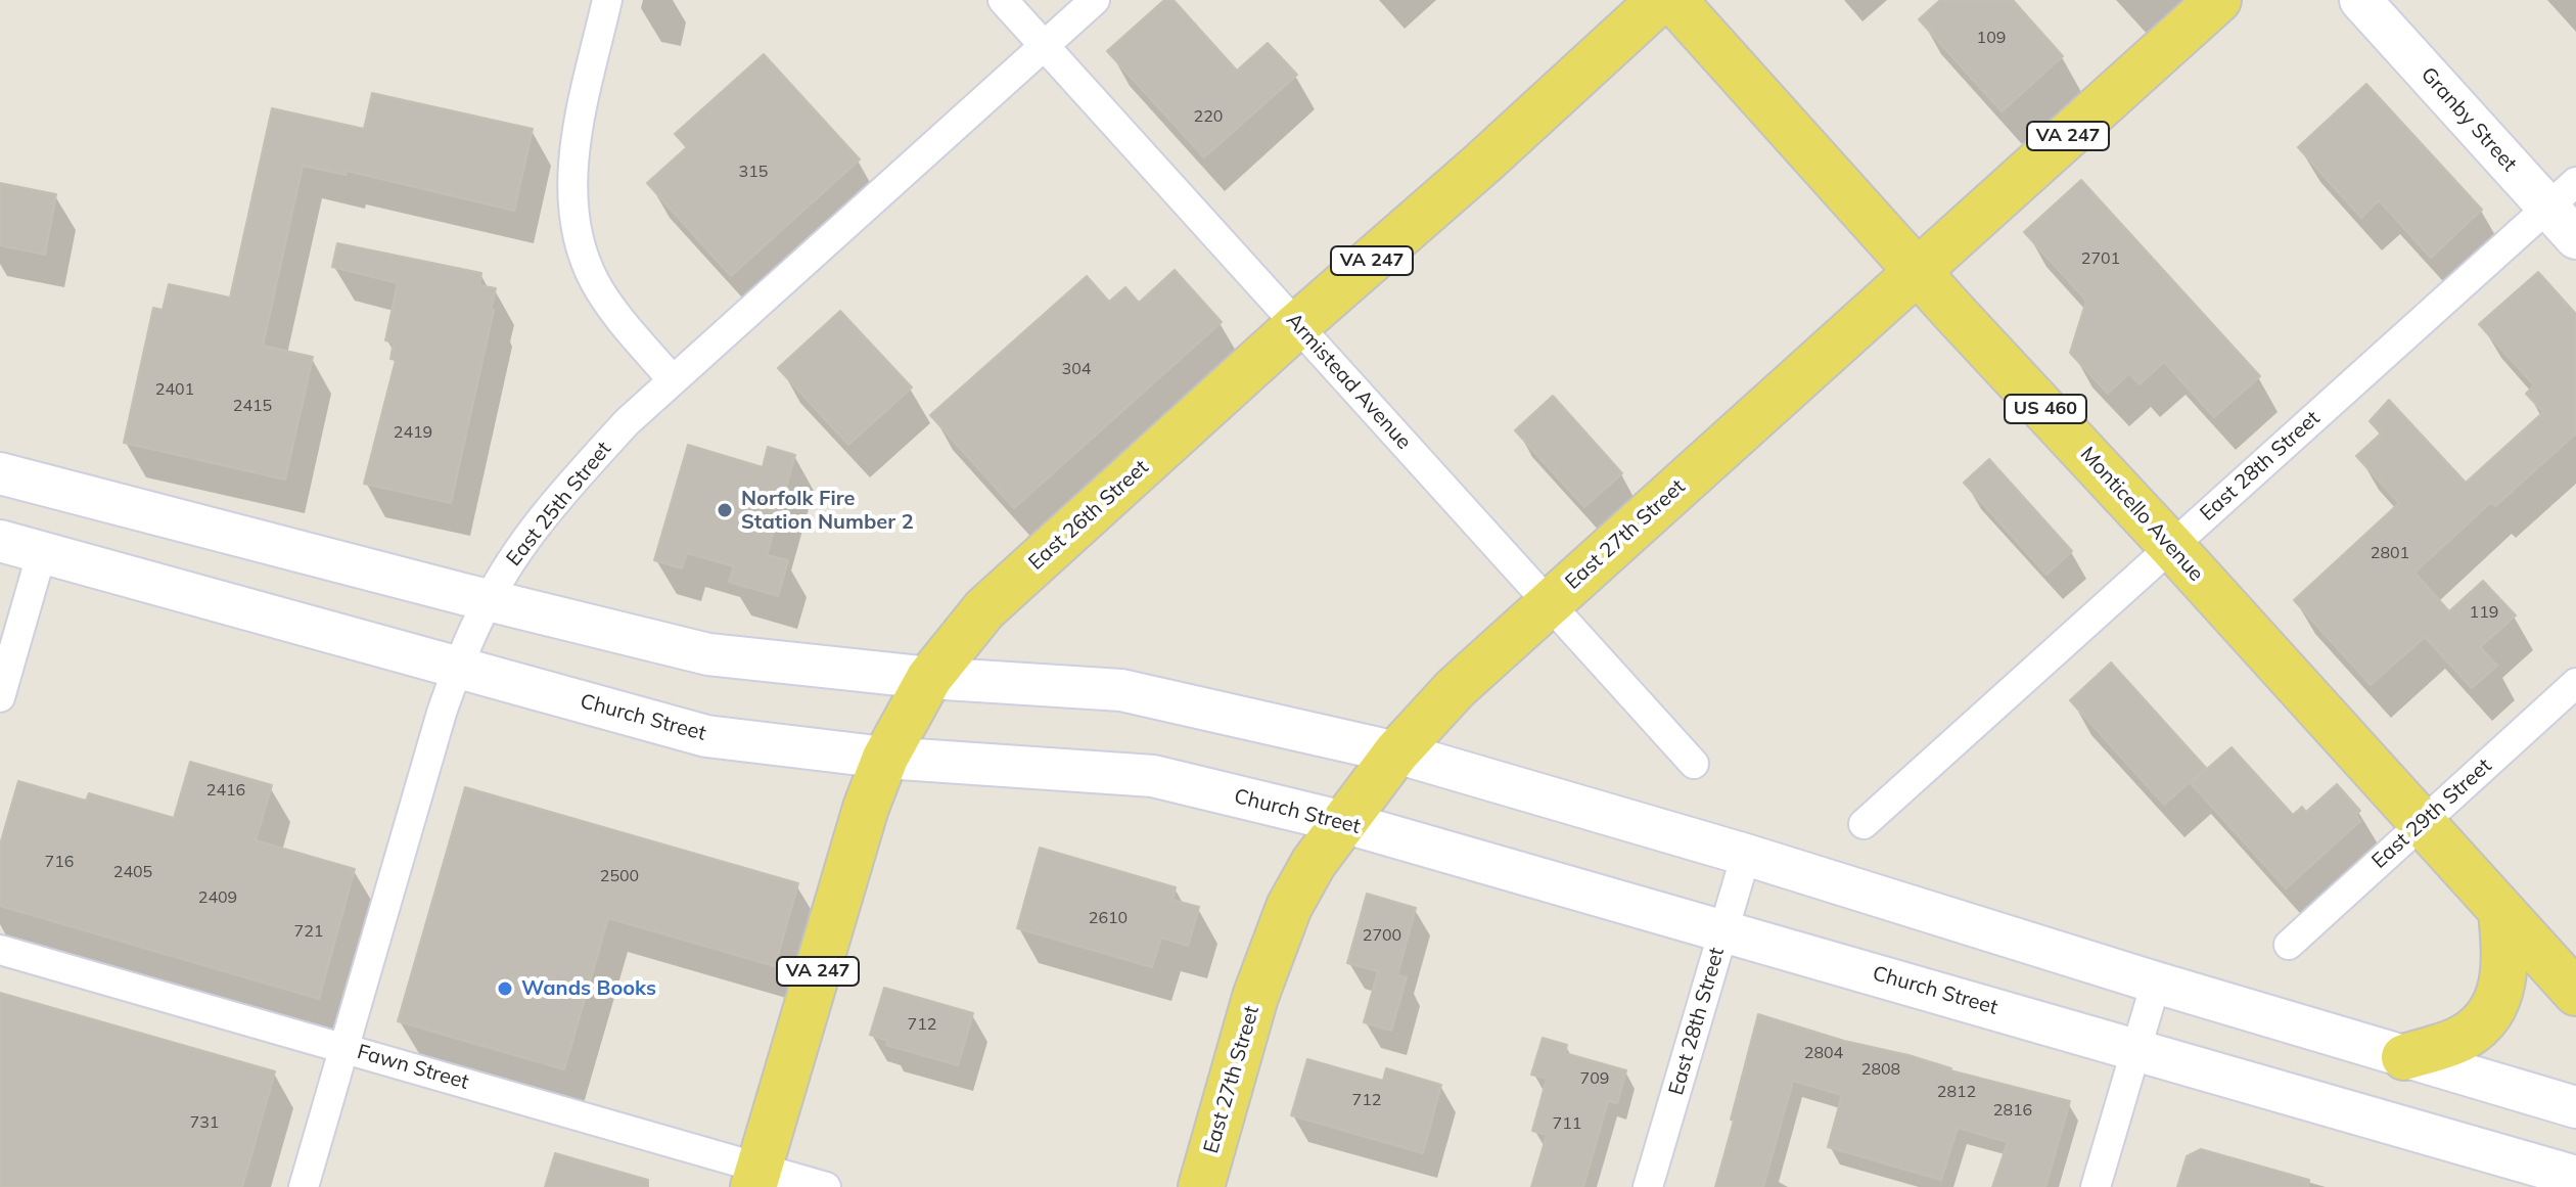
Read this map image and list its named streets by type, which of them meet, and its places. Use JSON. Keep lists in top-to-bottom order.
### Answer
{
  "streets": {
    "main road": [
      "Granby Street",
      "VA 247",
      "US 460",
      "Monticello Avenue",
      "East 26th Street",
      "East 27th Street",
      "Church Street"
    ],
    "street": [
      "Armistead Avenue",
      "East 28th Street",
      "East 25th Street",
      "East 29th Street",
      "Fawn Street"
    ]
  },
  "crossings": [
    ["Granby Street", "East 28th Street"],
    ["Armistead Avenue", "East 25th Street"],
    ["Armistead Avenue", "East 26th Street"],
    ["Armistead Avenue", "East 27th Street"],
    ["East 28th Street", "Monticello Avenue"],
    ["East 28th Street", "Church Street"],
    ["East 25th Street", "Church Street"],
    ["East 25th Street", "Fawn Street"],
    ["Monticello Avenue", "East 27th Street"],
    ["Monticello Avenue", "East 29th Street"],
    ["East 26th Street", "Church Street"],
    ["East 26th Street", "Fawn Street"],
    ["East 27th Street", "Church Street"]
  ],
  "places": ["Norfolk Fire Station Number 2", "Wands Books"],
  "house_numbers": [
    "109",
    "220",
    "315",
    "2701",
    "304",
    "2401",
    "2415",
    "2419",
    "2801",
    "119",
    "2416",
    "716",
    "2405",
    "2500",
    "2409",
    "2610",
    "721",
    "2700",
    "712",
    "2804",
    "2808",
    "709",
    "2812",
    "712",
    "2816",
    "731",
    "711"
  ]
}
